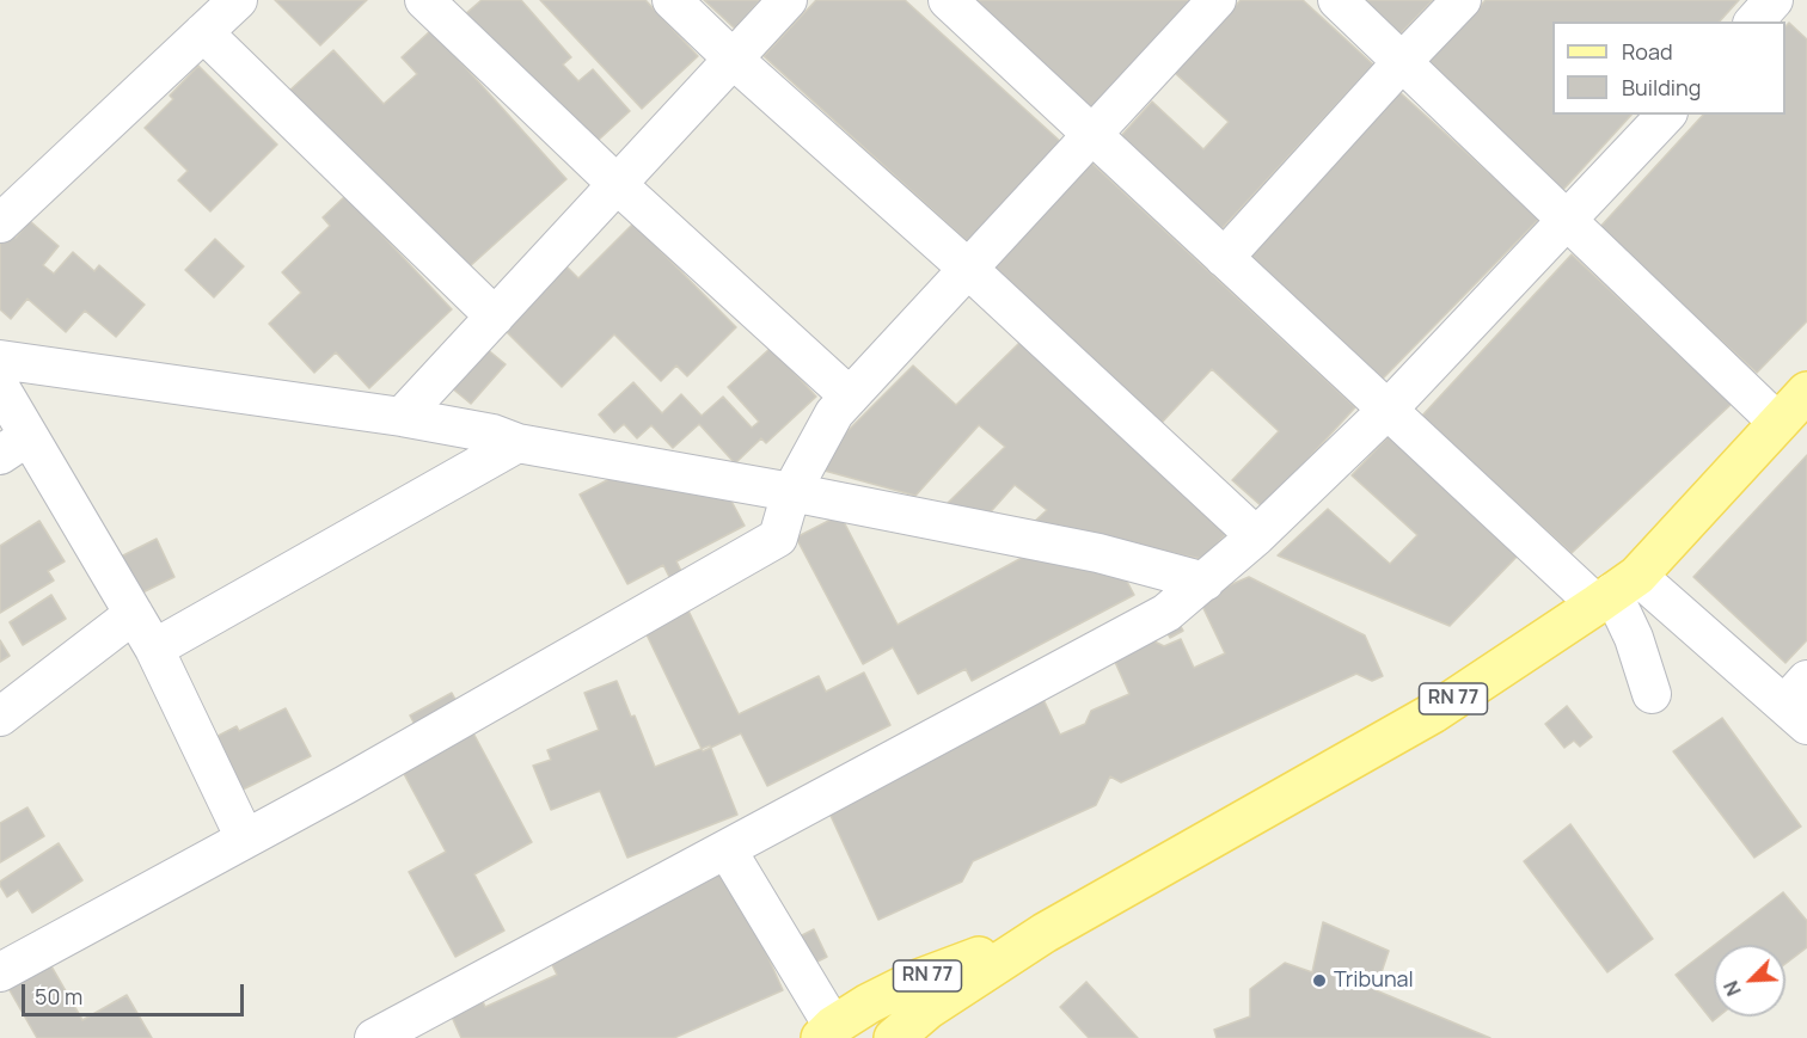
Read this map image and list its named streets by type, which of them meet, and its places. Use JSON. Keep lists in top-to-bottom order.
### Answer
{
  "streets": {
    "main road": ["RN 77"]
  },
  "places": ["Tribunal"],
  "legend": ["Road", "Building"],
  "scale_bar": "50 m",
  "north": "bottom left"
}
